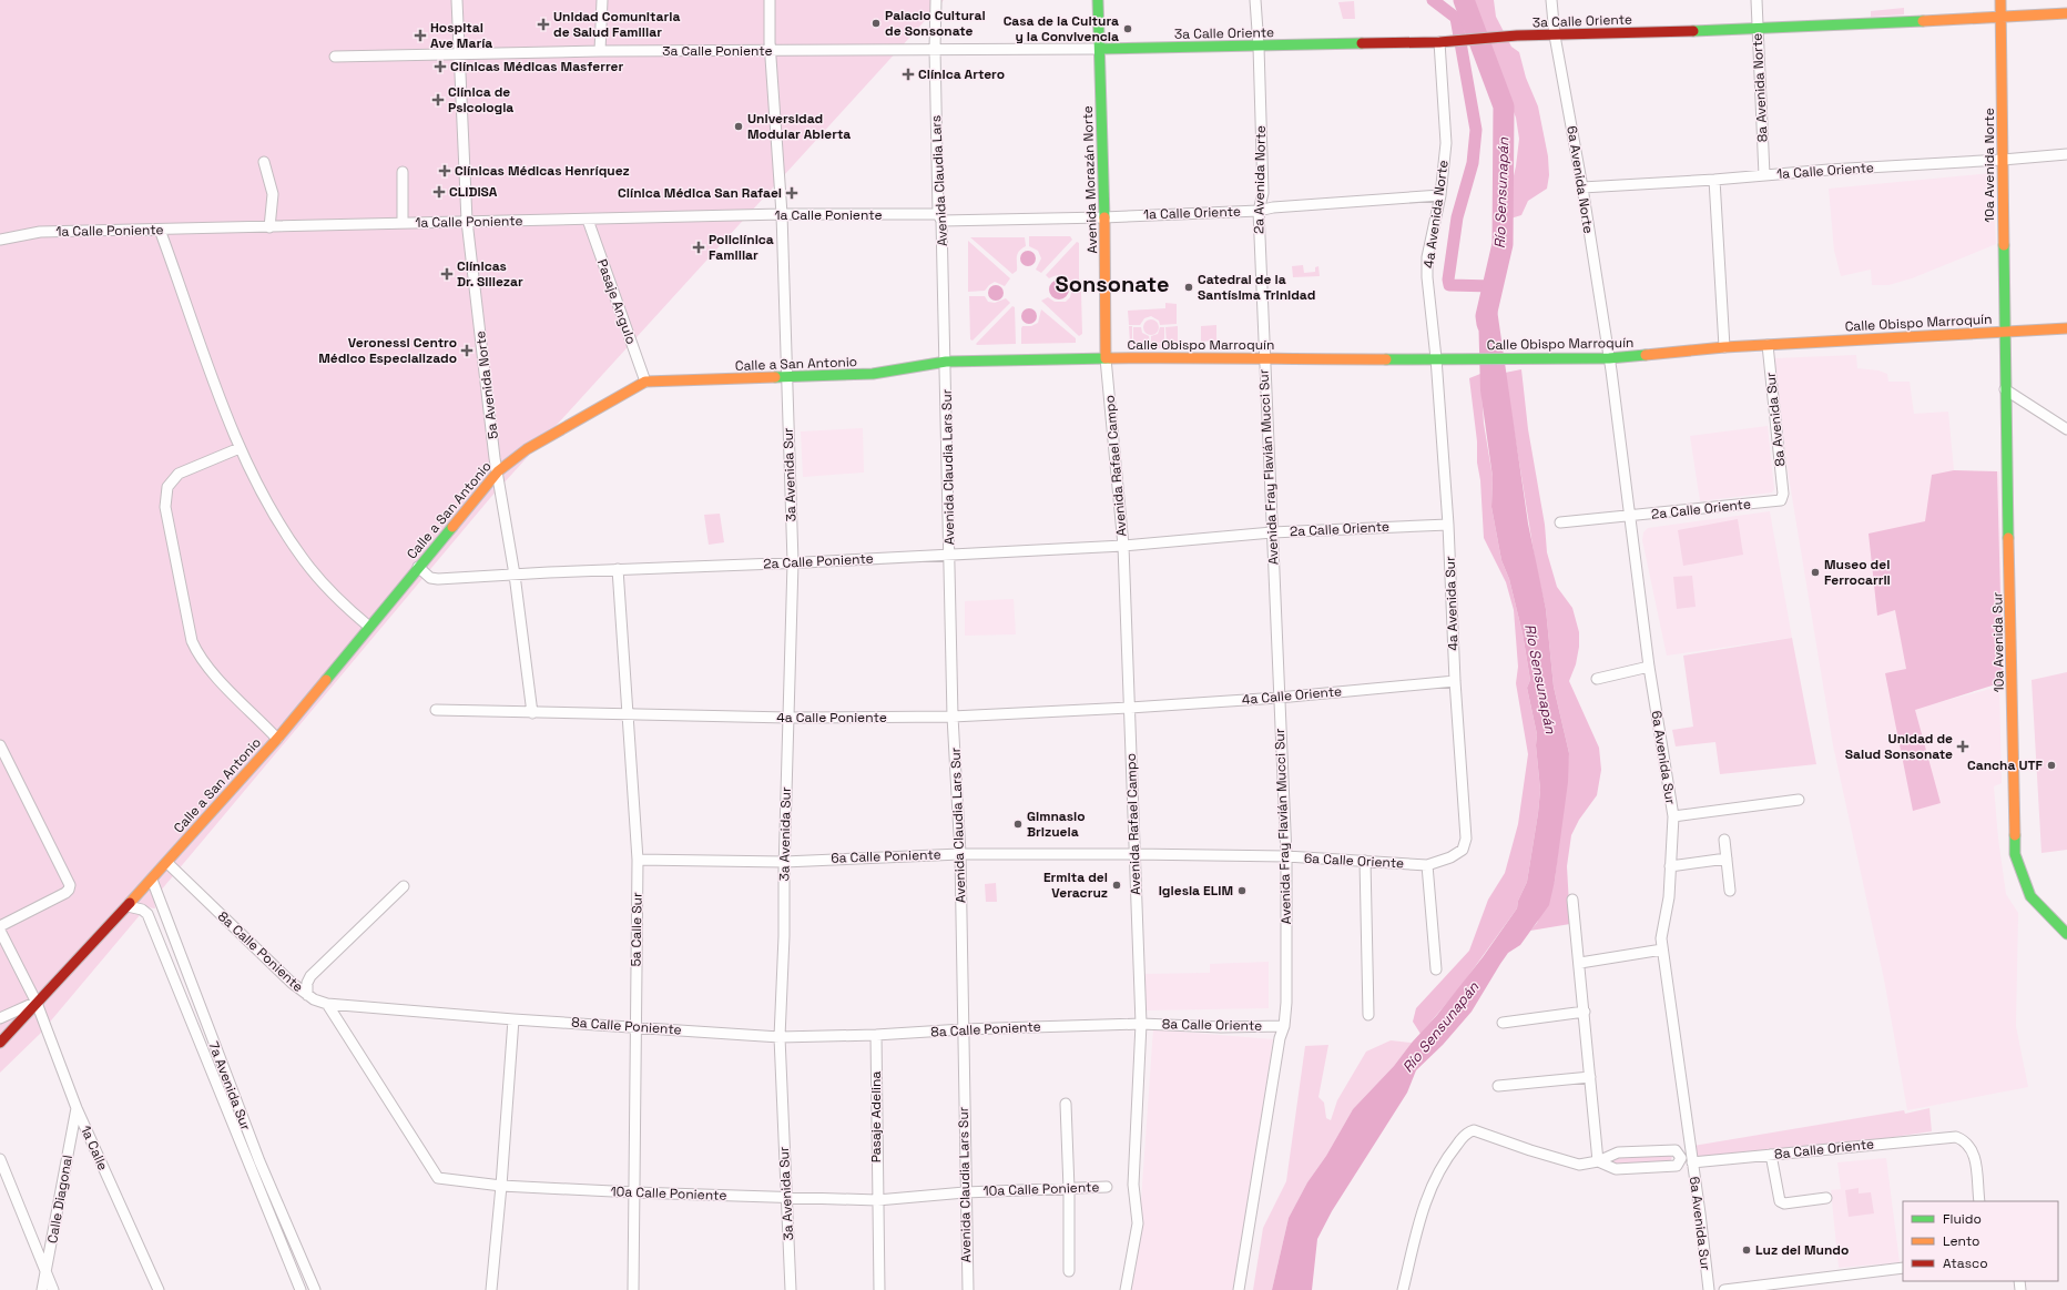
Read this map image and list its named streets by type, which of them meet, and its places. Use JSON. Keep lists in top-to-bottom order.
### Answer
{
  "streets": {
    "street": [
      "3a Calle Oriente",
      "3a Calle Poniente",
      "8a Avenida Norte",
      "10a Avenida Norte",
      "1a Calle Oriente",
      "Avenida Morazán Norte",
      "2a Avenida Norte",
      "6a Avenida Norte",
      "Avenida Claudia Lars",
      "4a Avenida Norte",
      "1a Calle Poniente",
      "Pasaje Angulo",
      "Calle Obispo Marroquín",
      "Calle a San Antonio",
      "5a Avenida Norte",
      "8a Avenida Sur",
      "Avenida Rafael Campo",
      "Avenida Claudia Lars Sur",
      "Avenida Fray Flavián Mucci Sur",
      "3a Avenida Sur",
      "2a Calle Oriente",
      "2a Calle Poniente",
      "4a Avenida Sur",
      "10a Avenida Sur",
      "4a Calle Oriente",
      "4a Calle Poniente",
      "6a Avenida Sur",
      "6a Calle Poniente",
      "6a Calle Oriente",
      "5a Calle Sur",
      "8a Calle Poniente",
      "8a Calle Oriente",
      "7a Avenida Sur",
      "Pasaje Adelina",
      "1a Calle",
      "10a Calle Poniente",
      "Calle Diagonal"
    ]
  },
  "crossings": [
    ["3a Calle Oriente", "3a Calle Poniente"],
    ["3a Calle Oriente", "8a Avenida Norte"],
    ["3a Calle Oriente", "10a Avenida Norte"],
    ["3a Calle Oriente", "Avenida Morazán Norte"],
    ["3a Calle Oriente", "2a Avenida Norte"],
    ["3a Calle Oriente", "6a Avenida Norte"],
    ["3a Calle Oriente", "4a Avenida Norte"],
    ["3a Calle Poniente", "Avenida Morazán Norte"],
    ["3a Calle Poniente", "Avenida Claudia Lars"],
    ["3a Calle Poniente", "5a Avenida Norte"],
    ["3a Calle Poniente", "3a Avenida Sur"],
    ["8a Avenida Norte", "1a Calle Oriente"],
    ["10a Avenida Norte", "1a Calle Oriente"],
    ["10a Avenida Norte", "Calle Obispo Marroquín"],
    ["10a Avenida Norte", "10a Avenida Sur"],
    ["1a Calle Oriente", "Avenida Morazán Norte"],
    ["1a Calle Oriente", "2a Avenida Norte"],
    ["1a Calle Oriente", "6a Avenida Norte"],
    ["1a Calle Oriente", "Avenida Claudia Lars"],
    ["1a Calle Oriente", "4a Avenida Norte"],
    ["1a Calle Oriente", "1a Calle Poniente"],
    ["Avenida Morazán Norte", "Calle Obispo Marroquín"],
    ["Avenida Morazán Norte", "Calle a San Antonio"],
    ["Avenida Morazán Norte", "Avenida Rafael Campo"],
    ["2a Avenida Norte", "Calle Obispo Marroquín"],
    ["2a Avenida Norte", "Avenida Fray Flavián Mucci Sur"],
    ["6a Avenida Norte", "Calle Obispo Marroquín"],
    ["6a Avenida Norte", "6a Avenida Sur"],
    ["Avenida Claudia Lars", "1a Calle Poniente"],
    ["Avenida Claudia Lars", "Calle a San Antonio"],
    ["Avenida Claudia Lars", "Avenida Claudia Lars Sur"],
    ["4a Avenida Norte", "Calle Obispo Marroquín"],
    ["4a Avenida Norte", "4a Avenida Sur"],
    ["1a Calle Poniente", "Pasaje Angulo"],
    ["1a Calle Poniente", "5a Avenida Norte"],
    ["1a Calle Poniente", "3a Avenida Sur"],
    ["Pasaje Angulo", "Calle a San Antonio"],
    ["Calle Obispo Marroquín", "Calle a San Antonio"],
    ["Calle Obispo Marroquín", "8a Avenida Sur"],
    ["Calle Obispo Marroquín", "Avenida Rafael Campo"],
    ["Calle Obispo Marroquín", "Avenida Fray Flavián Mucci Sur"],
    ["Calle Obispo Marroquín", "4a Avenida Sur"],
    ["Calle Obispo Marroquín", "10a Avenida Sur"],
    ["Calle Obispo Marroquín", "6a Avenida Sur"],
    ["Calle a San Antonio", "5a Avenida Norte"],
    ["Calle a San Antonio", "Avenida Rafael Campo"],
    ["Calle a San Antonio", "Avenida Claudia Lars Sur"],
    ["Calle a San Antonio", "3a Avenida Sur"],
    ["Calle a San Antonio", "2a Calle Poniente"],
    ["Calle a San Antonio", "8a Calle Poniente"],
    ["Calle a San Antonio", "7a Avenida Sur"],
    ["Calle a San Antonio", "1a Calle"],
    ["5a Avenida Norte", "2a Calle Poniente"],
    ["5a Avenida Norte", "4a Calle Poniente"],
    ["8a Avenida Sur", "2a Calle Oriente"],
    ["Avenida Rafael Campo", "2a Calle Oriente"],
    ["Avenida Rafael Campo", "2a Calle Poniente"],
    ["Avenida Rafael Campo", "4a Calle Oriente"],
    ["Avenida Rafael Campo", "4a Calle Poniente"],
    ["Avenida Rafael Campo", "6a Calle Poniente"],
    ["Avenida Rafael Campo", "6a Calle Oriente"],
    ["Avenida Rafael Campo", "8a Calle Poniente"],
    ["Avenida Rafael Campo", "8a Calle Oriente"],
    ["Avenida Claudia Lars Sur", "2a Calle Poniente"],
    ["Avenida Claudia Lars Sur", "4a Calle Poniente"],
    ["Avenida Claudia Lars Sur", "6a Calle Poniente"],
    ["Avenida Claudia Lars Sur", "8a Calle Poniente"],
    ["Avenida Claudia Lars Sur", "10a Calle Poniente"],
    ["Avenida Fray Flavián Mucci Sur", "2a Calle Oriente"],
    ["Avenida Fray Flavián Mucci Sur", "4a Calle Oriente"],
    ["Avenida Fray Flavián Mucci Sur", "6a Calle Oriente"],
    ["Avenida Fray Flavián Mucci Sur", "8a Calle Oriente"],
    ["3a Avenida Sur", "2a Calle Poniente"],
    ["3a Avenida Sur", "4a Calle Poniente"],
    ["3a Avenida Sur", "6a Calle Poniente"],
    ["3a Avenida Sur", "8a Calle Poniente"],
    ["3a Avenida Sur", "10a Calle Poniente"],
    ["2a Calle Oriente", "2a Calle Poniente"],
    ["2a Calle Oriente", "4a Avenida Sur"],
    ["2a Calle Oriente", "6a Avenida Sur"],
    ["2a Calle Poniente", "5a Calle Sur"],
    ["4a Avenida Sur", "4a Calle Oriente"],
    ["4a Avenida Sur", "6a Calle Oriente"],
    ["4a Calle Oriente", "4a Calle Poniente"],
    ["4a Calle Poniente", "5a Calle Sur"],
    ["6a Avenida Sur", "8a Calle Oriente"],
    ["6a Calle Poniente", "6a Calle Oriente"],
    ["6a Calle Poniente", "5a Calle Sur"],
    ["5a Calle Sur", "8a Calle Poniente"],
    ["5a Calle Sur", "10a Calle Poniente"],
    ["8a Calle Poniente", "8a Calle Oriente"],
    ["8a Calle Poniente", "Pasaje Adelina"],
    ["8a Calle Poniente", "10a Calle Poniente"],
    ["Pasaje Adelina", "10a Calle Poniente"],
    ["1a Calle", "Calle Diagonal"]
  ],
  "districts": ["Sonsonate"],
  "water": ["Río Sensunapán"],
  "places": {
    "other": [
      "Palacio Cultural de Sonsonate",
      "Casa de la Cultura y la Convivencia",
      "Universidad Modular Abierta",
      "Catedral de la Santísima Trinidad",
      "Museo del Ferrocarril",
      "Cancha UTF",
      "Gimnasio Brizuela",
      "Ermita del Veracruz",
      "Iglesia ELIM",
      "Luz del Mundo"
    ],
    "health": [
      "Unidad Comunitaria de Salud Familiar",
      "Hospital Ave María",
      "Clínicas Médicas Masferrer",
      "Clínica Artero",
      "Clínica de Psicologia",
      "Clínicas Médicas Henríquez",
      "CLIDISA",
      "Clínica Médica San Rafael",
      "Policlínica Familiar",
      "Clínicas Dr. Siliezar",
      "Veronessi Centro Médico Especializado",
      "Unidad de Salud Sonsonate"
    ]
  },
  "legend": ["Fluido", "Lento", "Atasco"]
}
